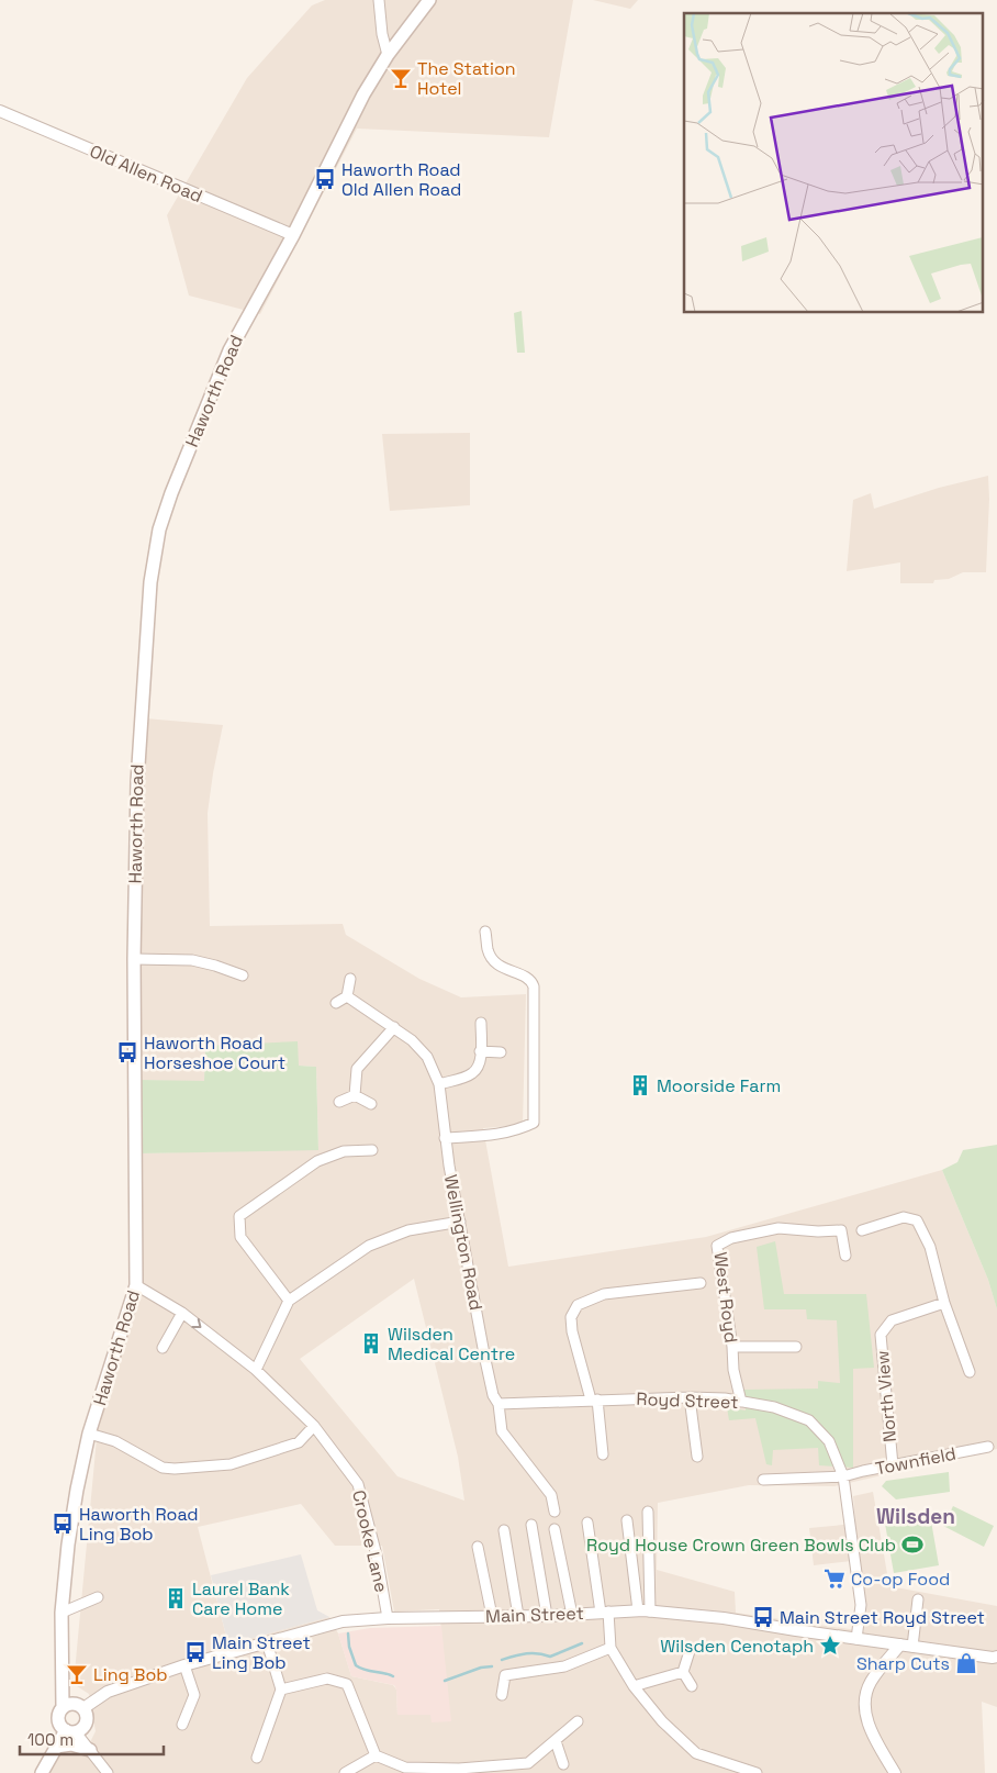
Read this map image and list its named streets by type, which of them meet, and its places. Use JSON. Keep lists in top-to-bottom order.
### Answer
{
  "streets": {
    "main road": ["Haworth Road"],
    "street": [
      "Old Allen Road",
      "Wellington Road",
      "West Royd",
      "North View",
      "Royd Street",
      "Townfield",
      "Crooke Lane",
      "Main Street"
    ]
  },
  "crossings": [
    ["Old Allen Road", "Haworth Road"],
    ["Haworth Road", "Main Street"],
    ["Wellington Road", "Royd Street"],
    ["West Royd", "Royd Street"],
    ["North View", "Townfield"],
    ["Royd Street", "Townfield"],
    ["Royd Street", "Main Street"],
    ["Crooke Lane", "Main Street"]
  ],
  "districts": ["Wilsden"],
  "places": {
    "bar": ["The Station Hotel", "Ling Bob"],
    "bus stop": [
      "Haworth Road Old Allen Road",
      "Haworth Road Horseshoe Court",
      "Haworth Road Ling Bob",
      "Main Street Royd Street",
      "Main Street Ling Bob"
    ],
    "building": ["Moorside Farm", "Wilsden Medical Centre", "Laurel Bank Care Home"],
    "sports": ["Royd House Crown Green Bowls Club"],
    "supermarket": ["Co-op Food"],
    "place": ["Wilsden Cenotaph"],
    "shop": ["Sharp Cuts"]
  },
  "scale_bar": "100 m"
}
